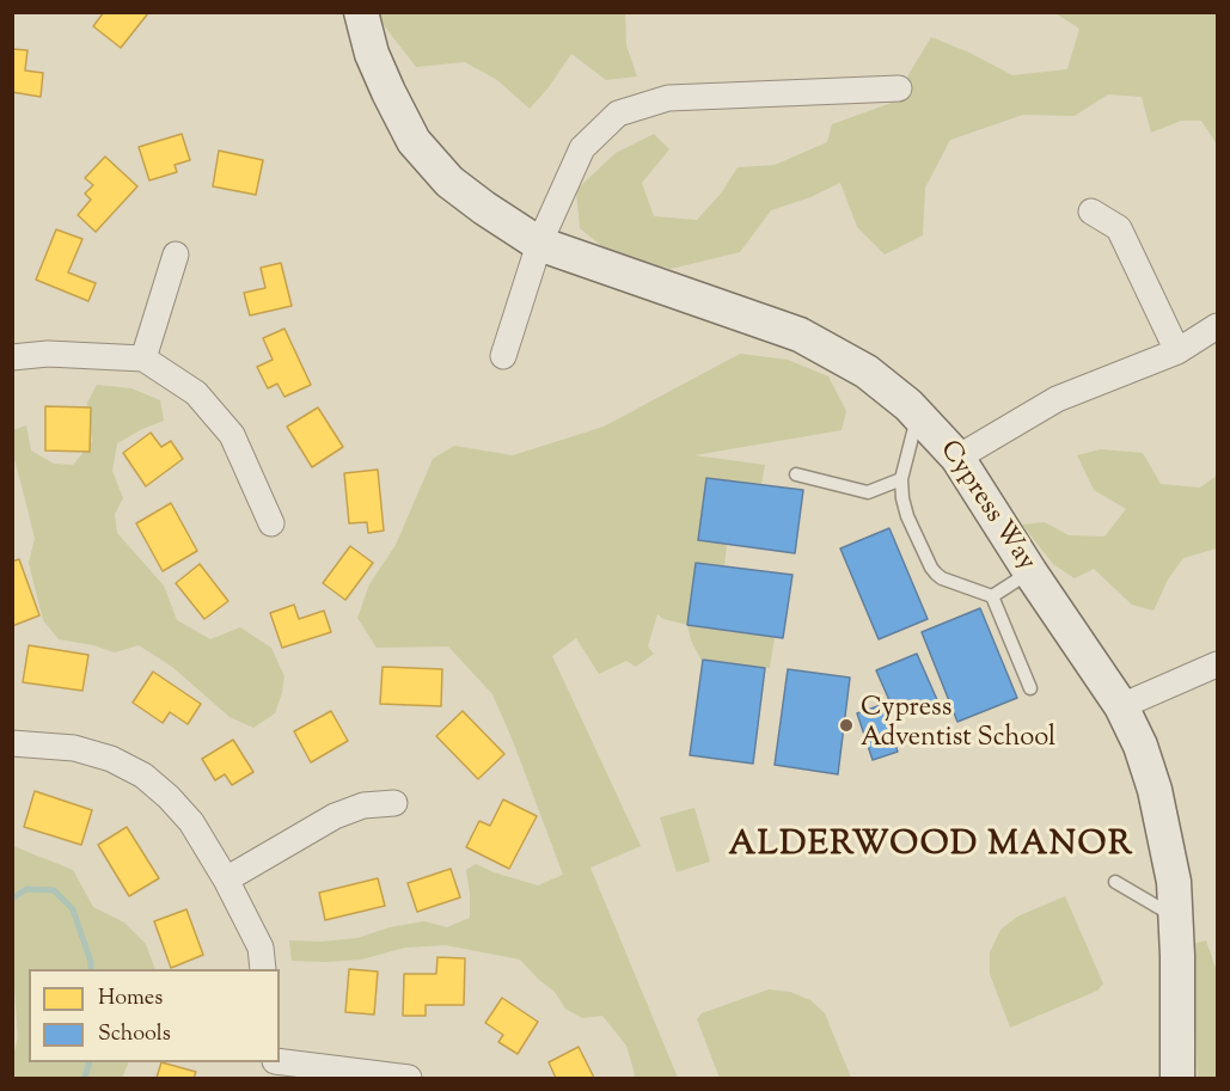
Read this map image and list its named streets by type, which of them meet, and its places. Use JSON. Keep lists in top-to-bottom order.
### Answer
{
  "streets": {
    "street": ["Cypress Way"]
  },
  "districts": ["ALDERWOOD MANOR"],
  "places": ["Cypress Adventist School"],
  "legend": ["Homes", "Schools"]
}
